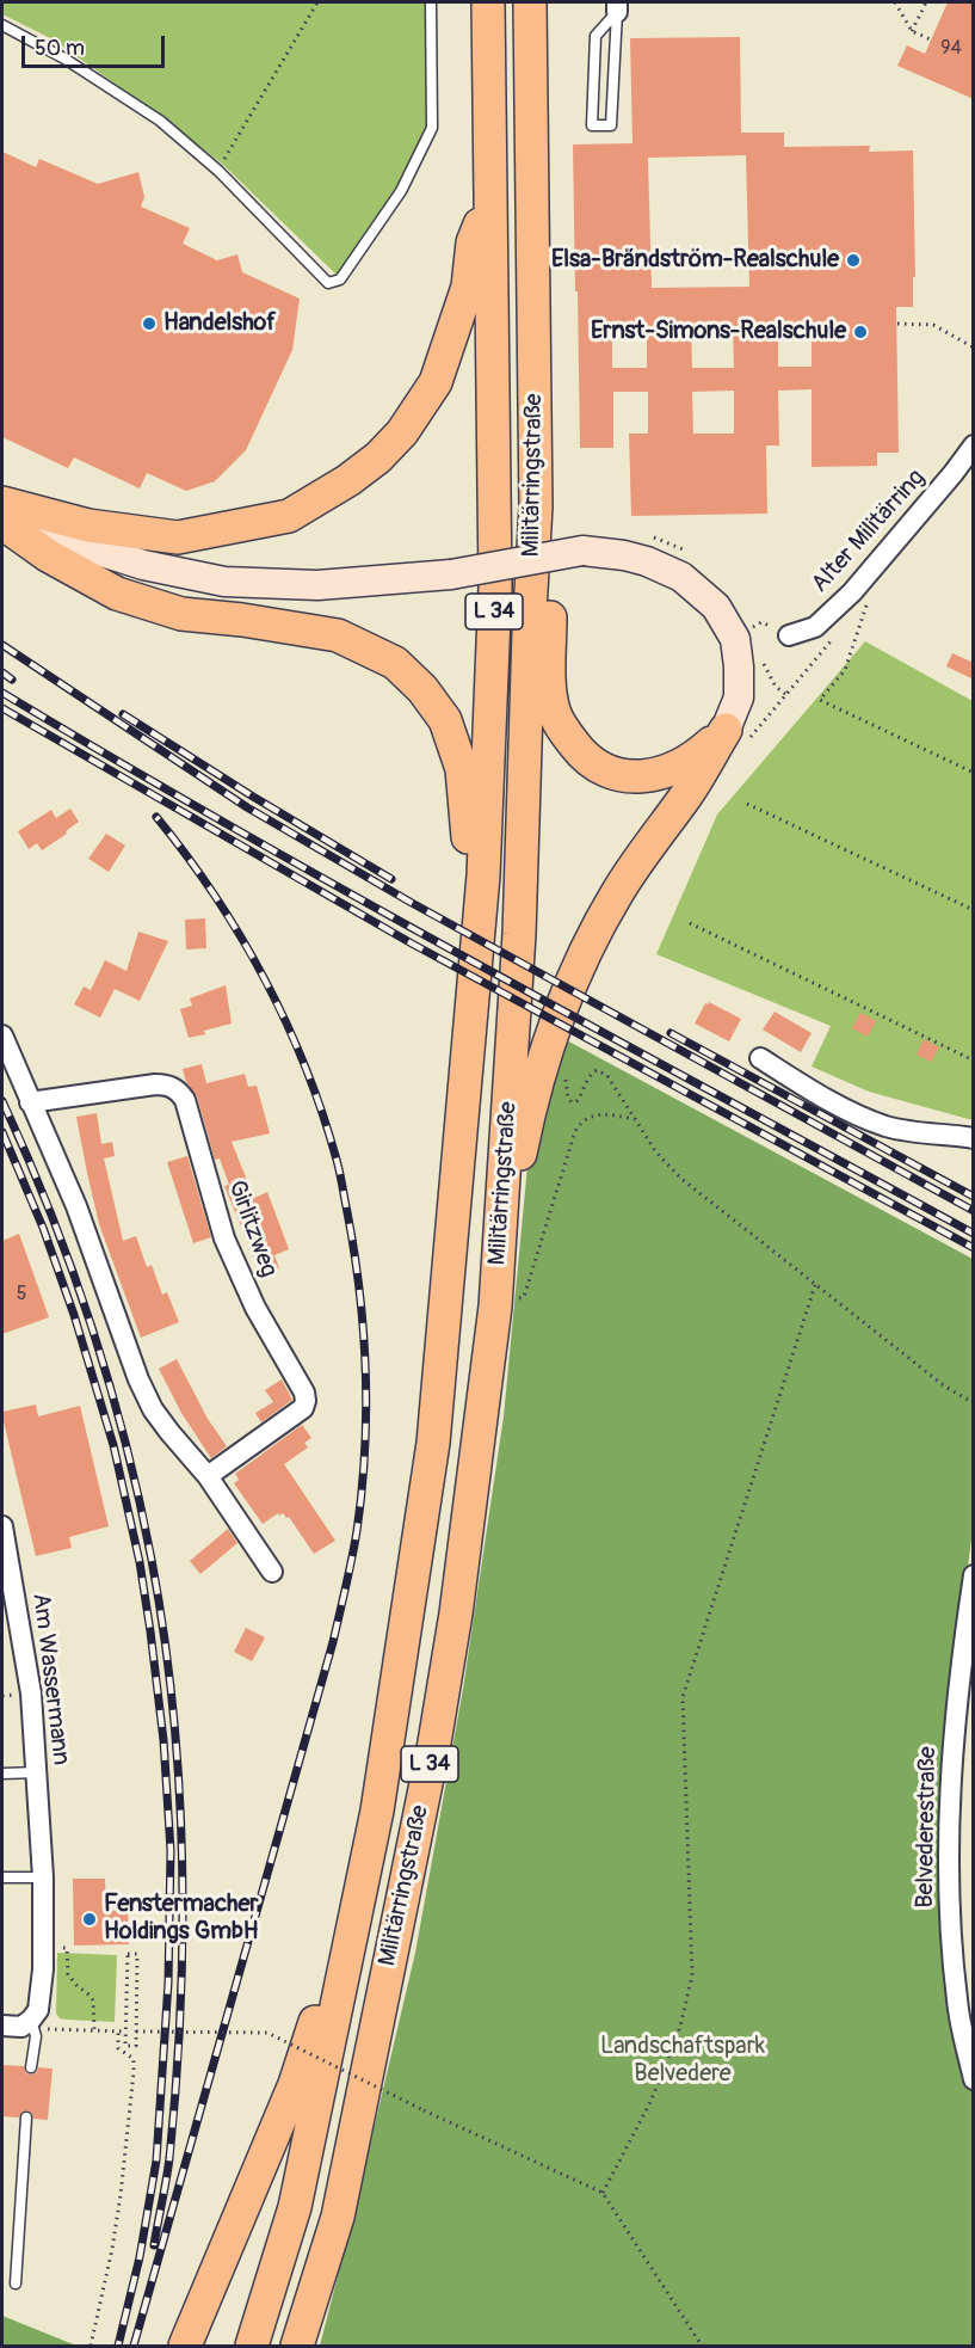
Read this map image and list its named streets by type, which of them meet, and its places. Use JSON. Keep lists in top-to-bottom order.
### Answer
{
  "streets": {
    "highway": ["Militärringstraße", "L 34"],
    "street": [
      "Alter Militärring",
      "Girlitzweg",
      "Am Wassermann",
      "Belvederestraße"
    ]
  },
  "crossings": [
    ["Militärringstraße", "L 34"]
  ],
  "parks": ["Landschaftspark Belvedere"],
  "places": [
    "Elsa-Brändström-Realschule",
    "Handelshof",
    "Ernst-Simons-Realschule",
    "Fenstermacher Holdings GmbH"
  ],
  "house_numbers": ["94", "5"],
  "scale_bar": "50 m"
}
